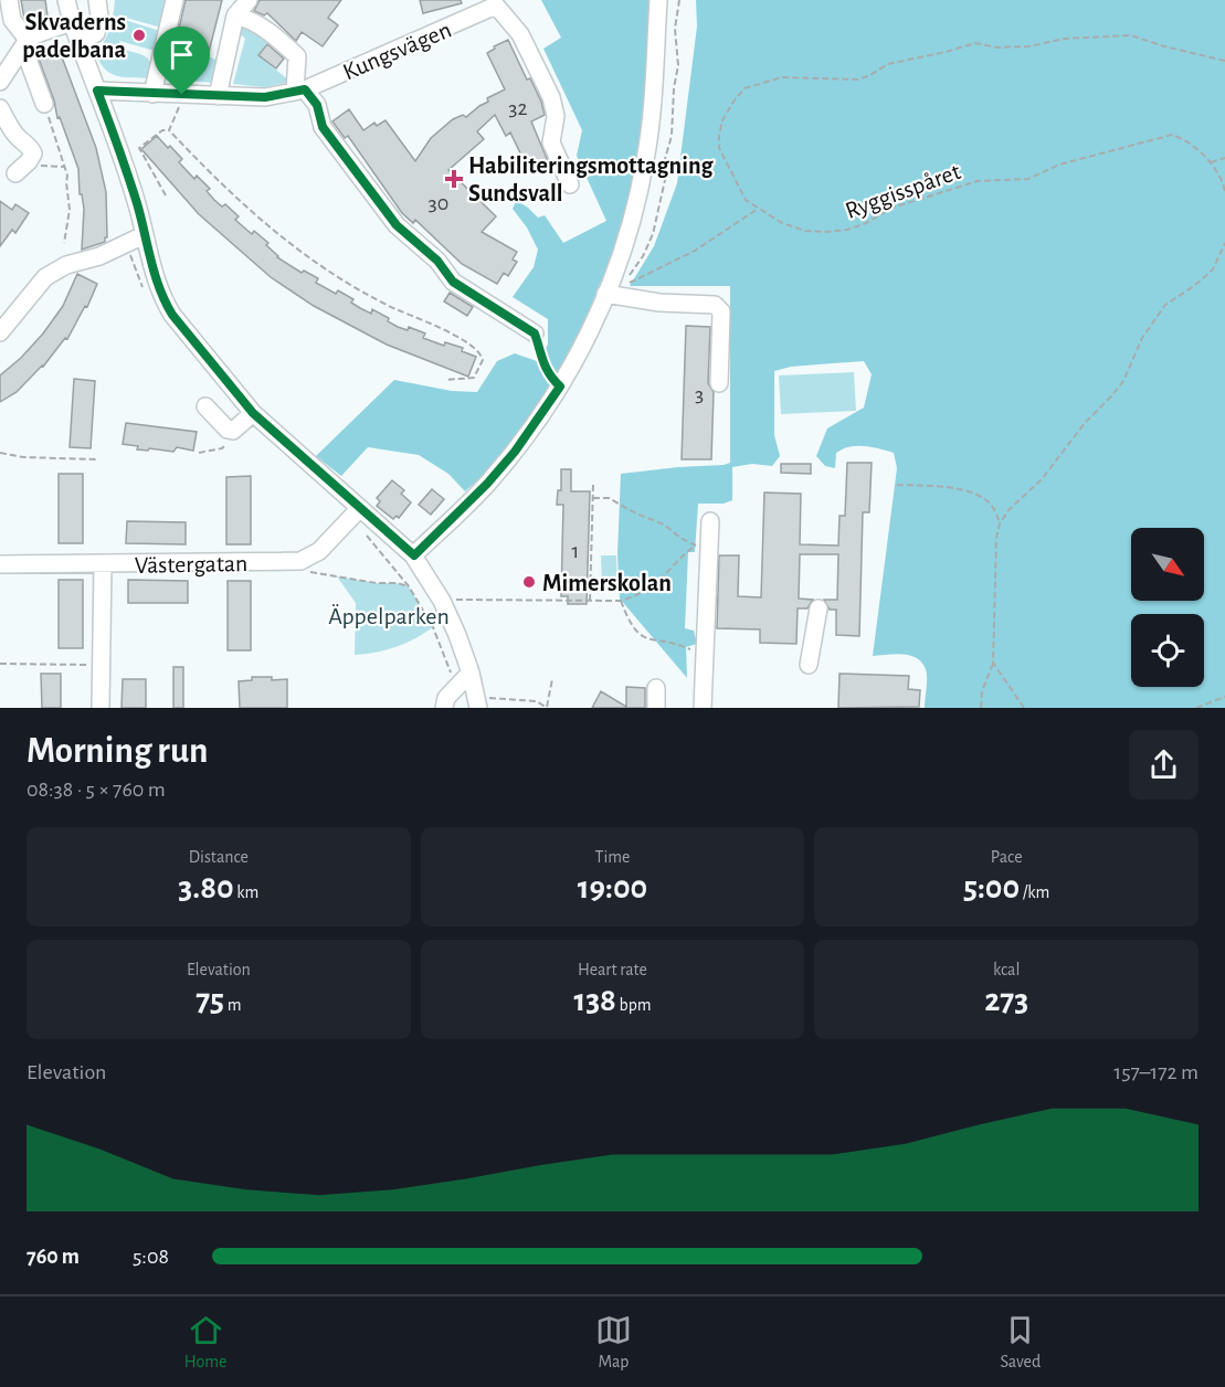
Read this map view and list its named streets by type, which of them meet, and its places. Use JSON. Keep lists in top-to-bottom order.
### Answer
{
  "streets": {
    "street": ["Kungsvägen", "Västergatan"],
    "path": ["Ryggisspåret"]
  },
  "parks": ["Äppelparken"],
  "places": {
    "other": ["Skvaderns padelbana", "Mimerskolan"],
    "health": ["Habiliteringsmottagning Sundsvall"]
  },
  "house_numbers": [
    "32",
    "30",
    "3",
    "1"
  ],
  "north": "bottom right",
  "page": {
    "heading": ["Morning run", "08:38 · 5 × 760 m"],
    "stats": [
      ["Distance", "3.80 km"],
      ["Time", "19:00"],
      ["Pace", "5:00 /km"],
      ["Elevation", "75 m"],
      ["Heart rate", "138 bpm"],
      ["kcal", "273"]
    ],
    "chart": ["Elevation", "157–172 m"],
    "list": [
      {
        "name": "760 m",
        "note": "5:08"
      }
    ],
    "tabs": ["Home", "Map", "Saved"]
  }
}
